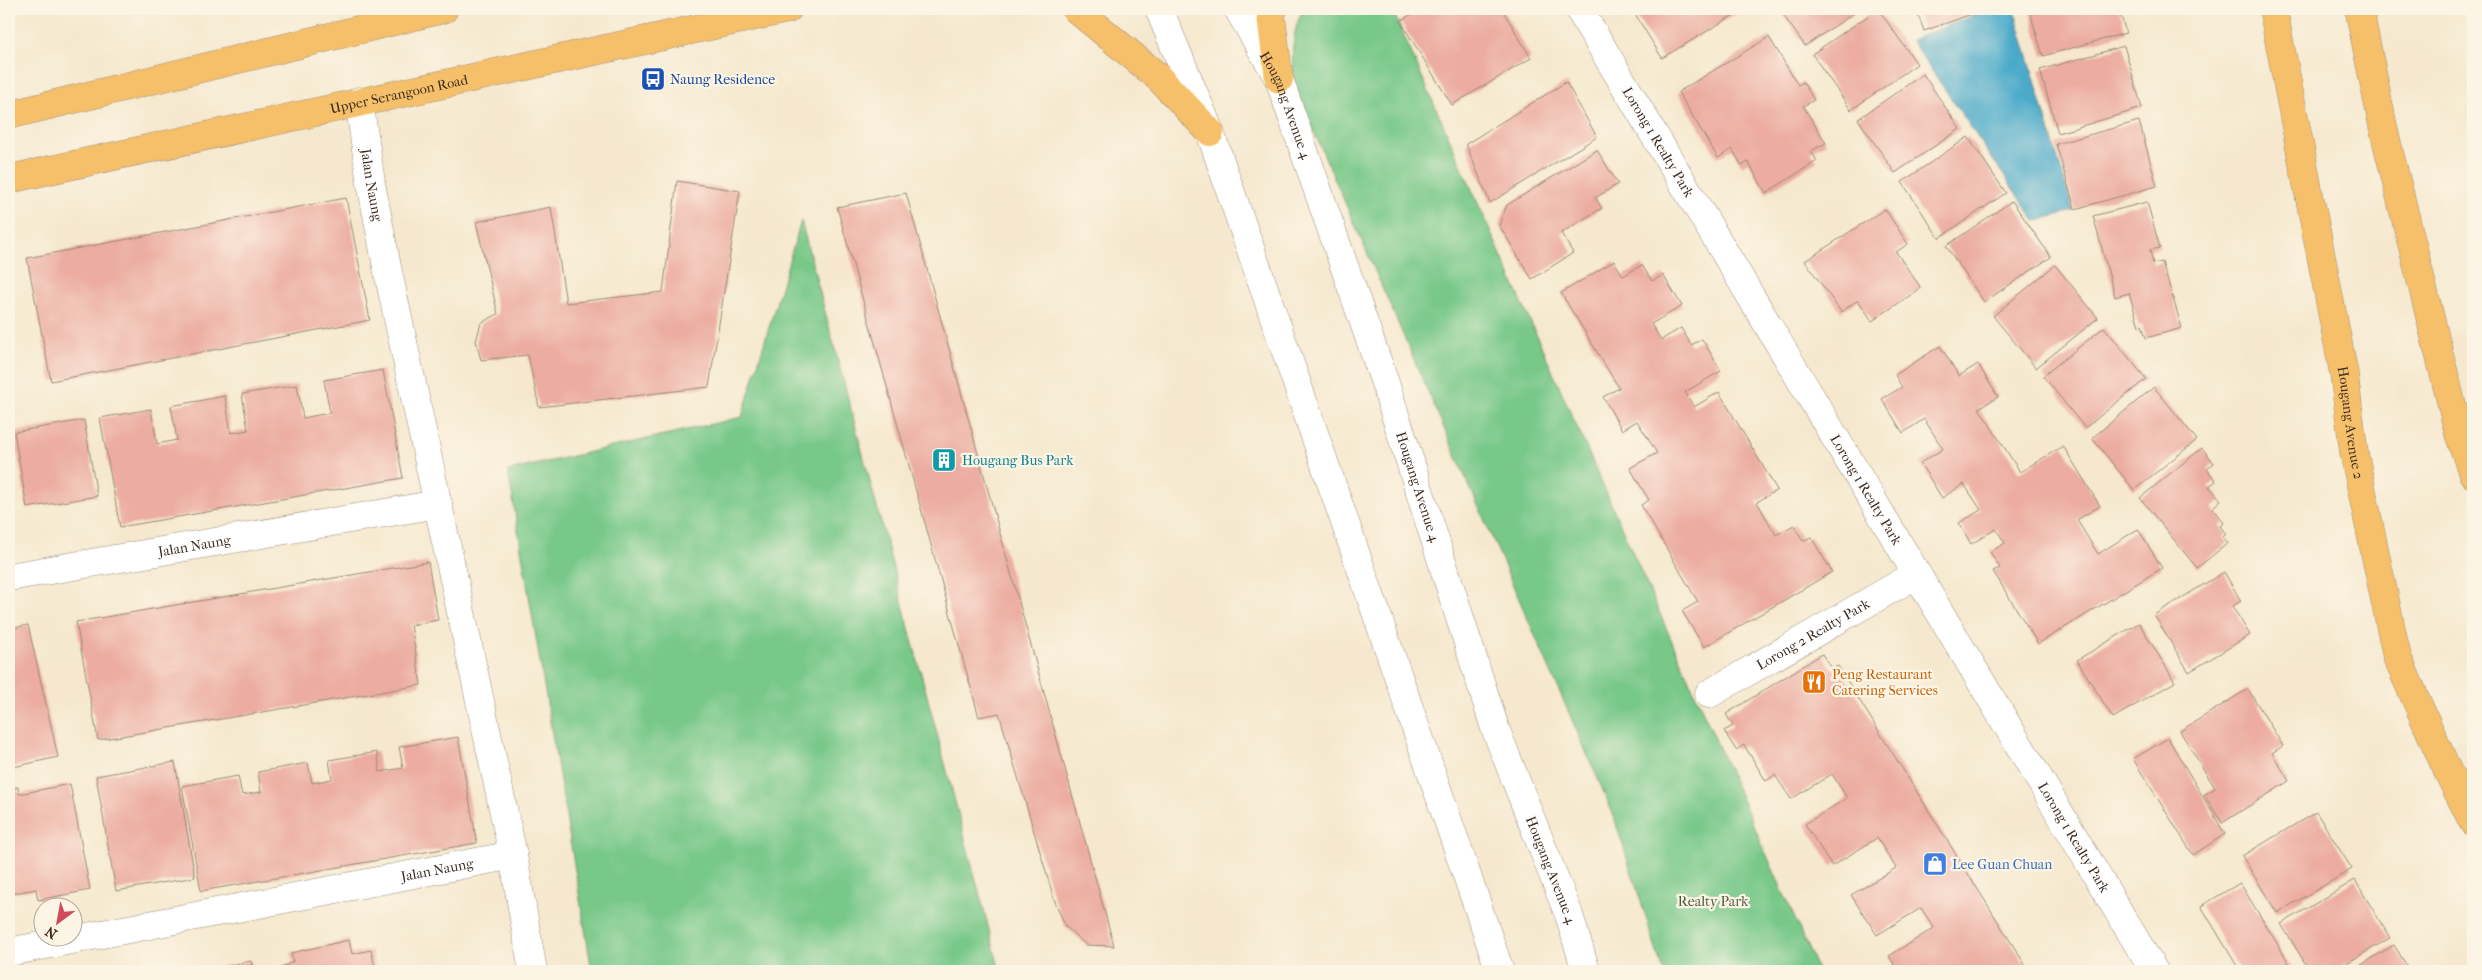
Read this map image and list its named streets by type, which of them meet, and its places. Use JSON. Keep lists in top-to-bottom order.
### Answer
{
  "streets": {
    "main road": ["Upper Serangoon Road", "Hougang Avenue 2"],
    "street": [
      "Hougang Avenue 4",
      "Lorong 1 Realty Park",
      "Jalan Naung",
      "Lorong 2 Realty Park"
    ]
  },
  "crossings": [
    ["Upper Serangoon Road", "Jalan Naung"],
    ["Lorong 1 Realty Park", "Lorong 2 Realty Park"]
  ],
  "parks": ["Realty Park"],
  "places": {
    "bus stop": ["Naung Residence"],
    "building": ["Hougang Bus Park"],
    "restaurant": ["Peng Restaurant Catering Services"],
    "shop": ["Lee Guan Chuan"]
  },
  "north": "bottom left"
}
